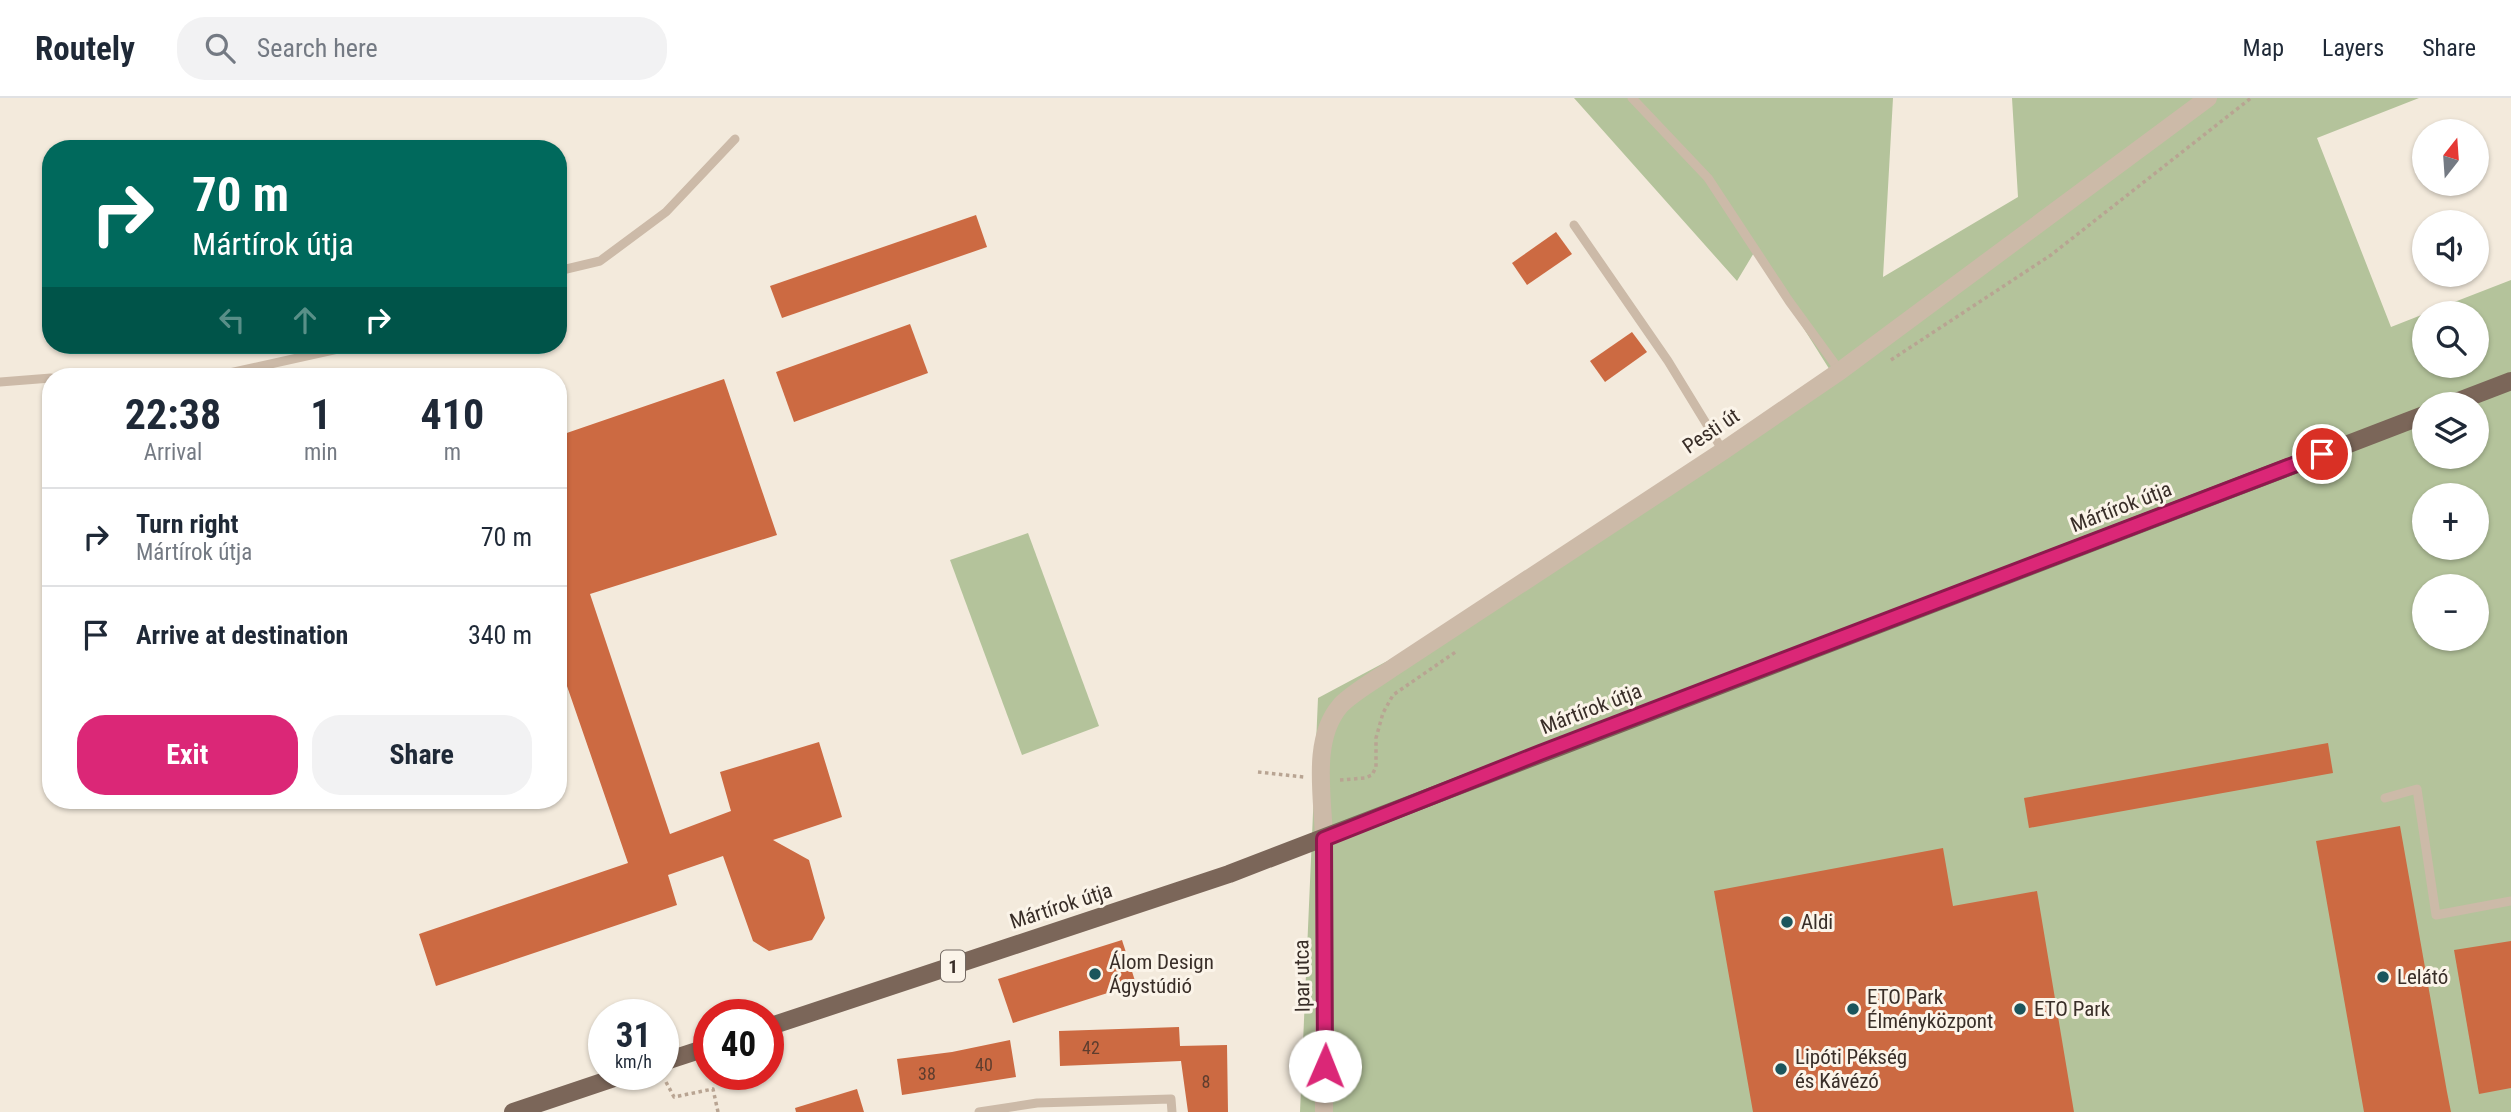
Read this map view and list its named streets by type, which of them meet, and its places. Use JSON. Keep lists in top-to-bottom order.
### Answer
{
  "streets": {
    "main road": ["Mártírok útja", "1"],
    "street": ["Pesti út", "Ipar utca"]
  },
  "crossings": [
    ["Pesti út", "Mártírok útja"],
    ["Pesti út", "Ipar utca"],
    ["Mártírok útja", "Ipar utca"]
  ],
  "places": [
    "Aldi",
    "Álom Design Ágystúdió",
    "Lelátó",
    "ETO Park Élményközpont",
    "ETO Park",
    "Lipóti Pékség és Kávézó"
  ],
  "house_numbers": [
    "42",
    "40",
    "38",
    "8"
  ],
  "north": "top",
  "page": {
    "header": "Routely",
    "search": "Search here",
    "nav": ["Map", "Layers", "Share"],
    "map_buttons": ["+", "−"],
    "turn": ["70 m", "Mártírok útja"],
    "eta": [
      "22:38",
      "Arrival",
      "1",
      "min",
      "410",
      "m"
    ],
    "list": [
      {
        "name": "Turn right",
        "note": "Mártírok útja",
        "value": "70 m"
      },
      {
        "name": "Arrive at destination",
        "value": "340 m"
      }
    ],
    "buttons": ["Exit", "Share"],
    "speed": "31 km/h",
    "limit": "40"
  }
}
